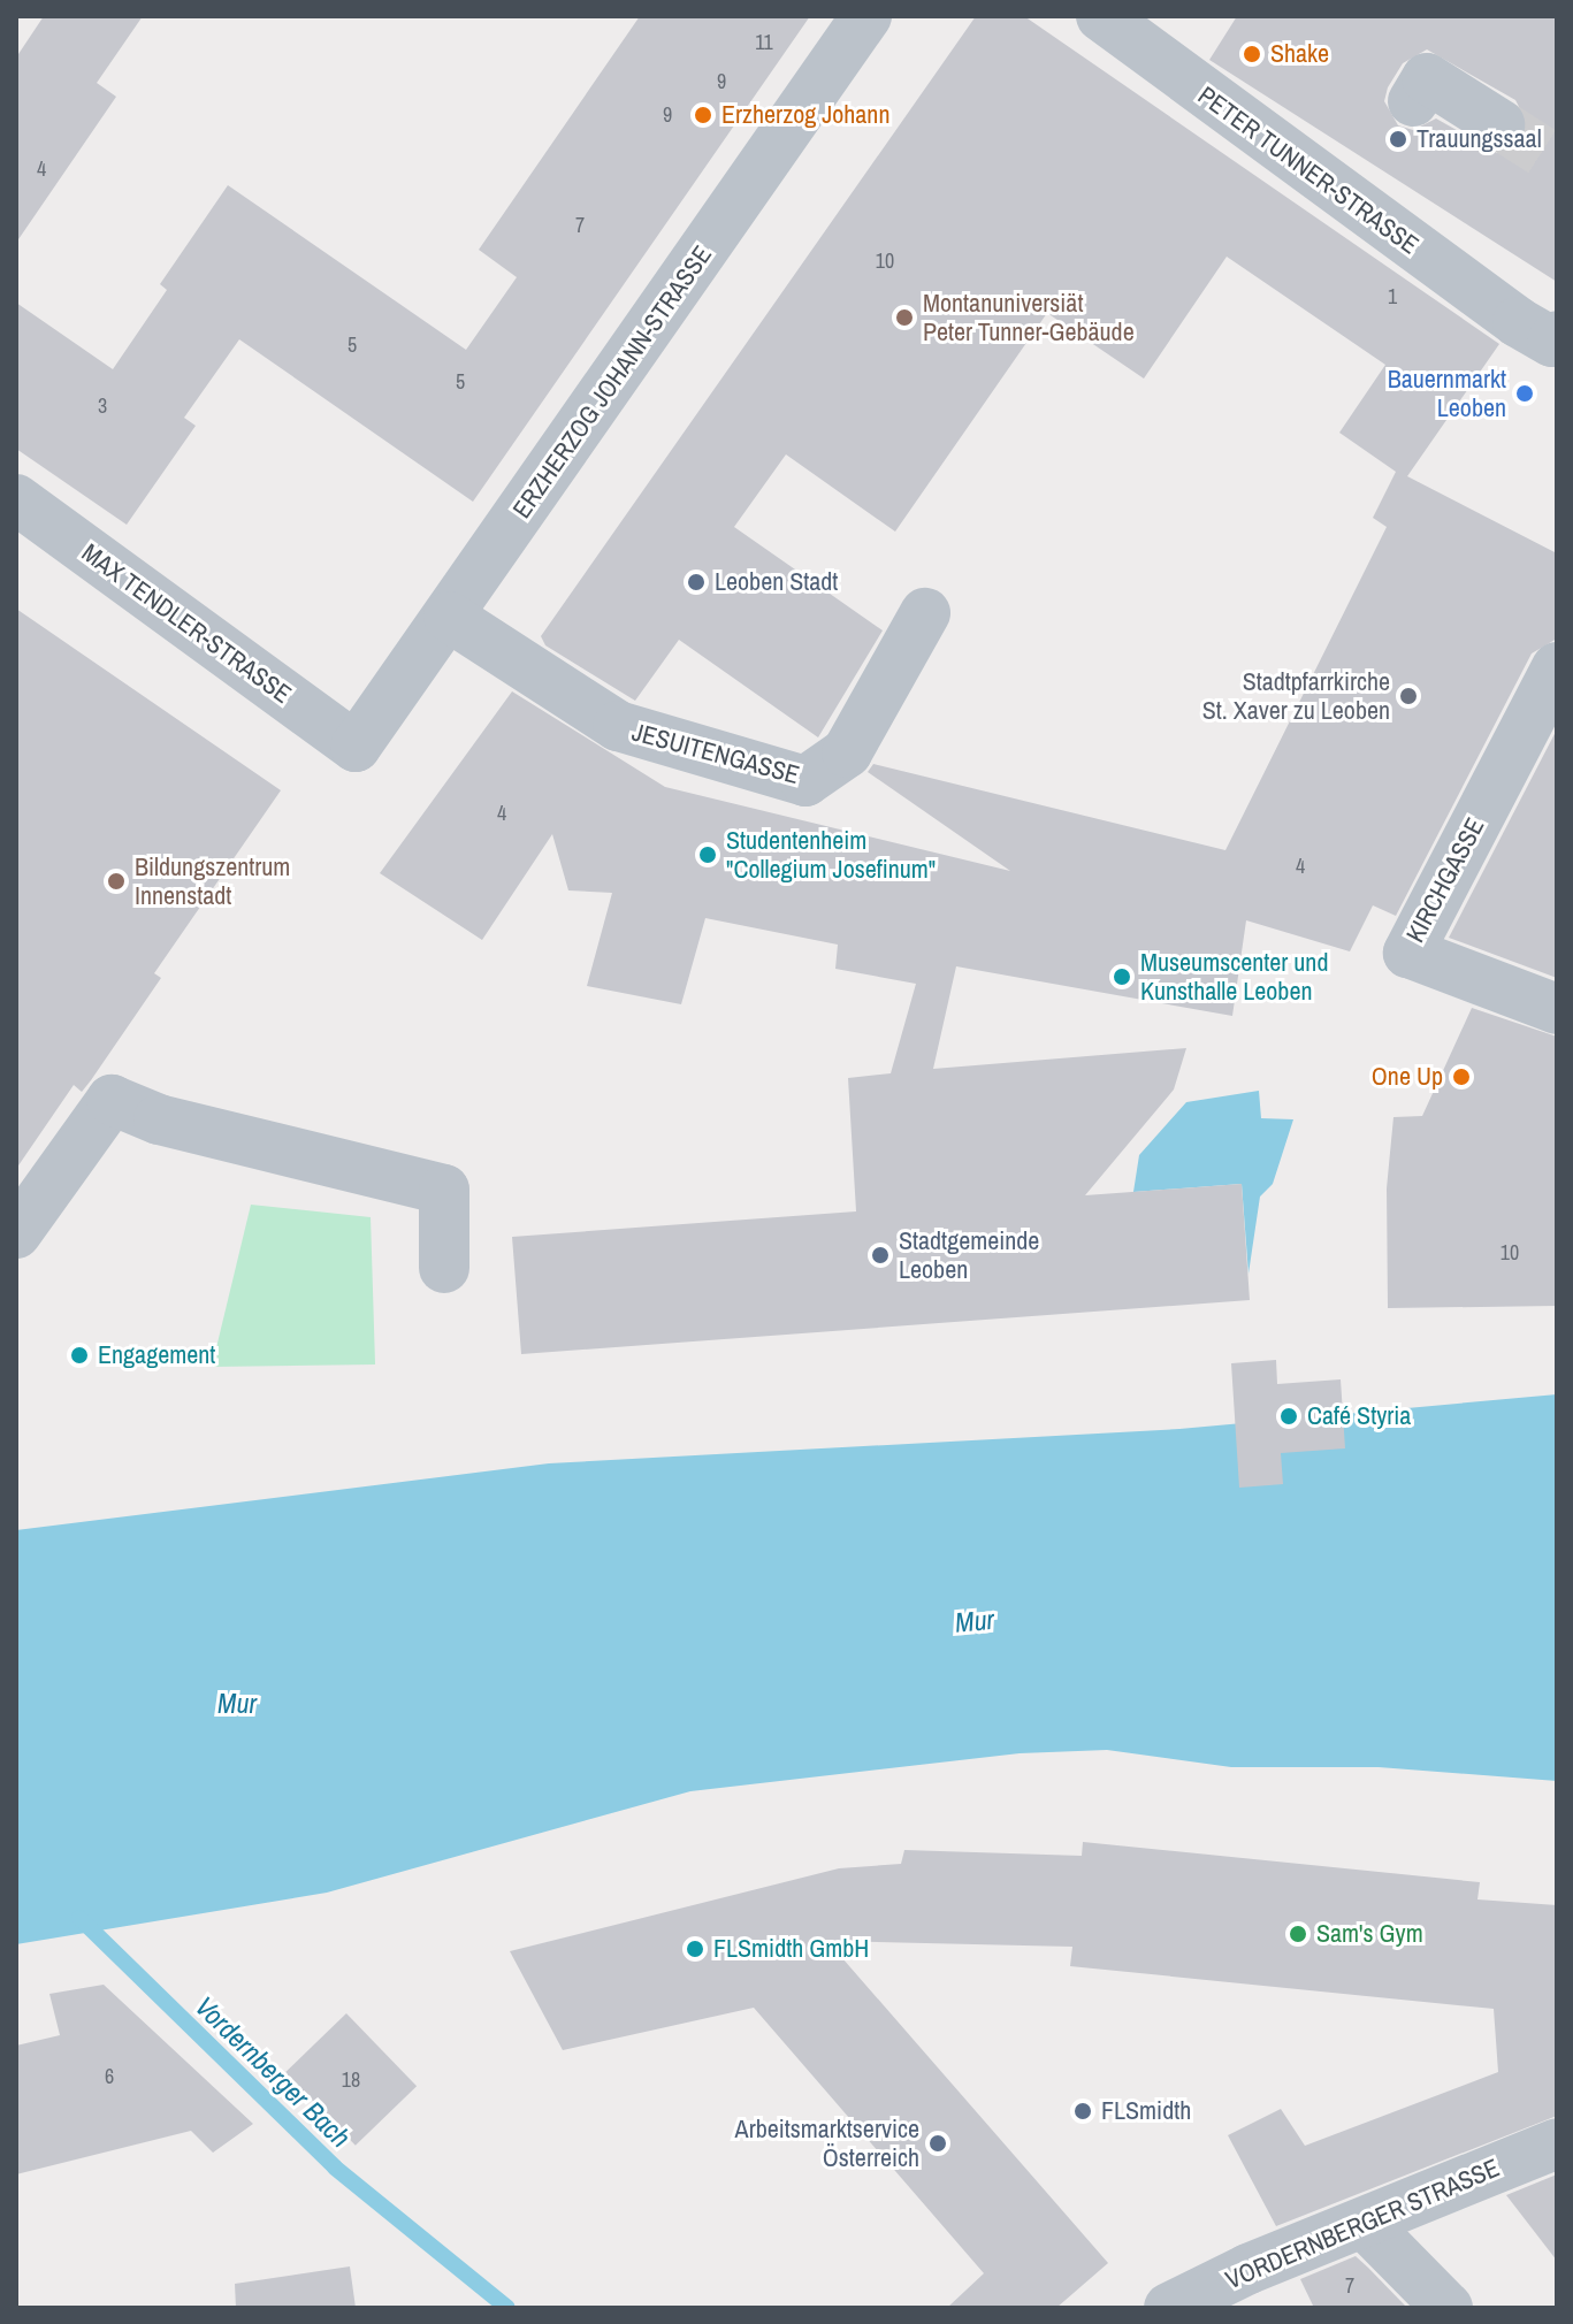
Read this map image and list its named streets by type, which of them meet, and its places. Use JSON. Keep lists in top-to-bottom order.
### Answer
{
  "streets": {
    "street": [
      "PETER TUNNER-STRASSE",
      "ERZHERZOG JOHANN-STRASSE",
      "MAX TENDLER-STRASSE",
      "JESUITENGASSE",
      "KIRCHGASSE",
      "VORDERNBERGER STRASSE"
    ]
  },
  "crossings": [
    ["ERZHERZOG JOHANN-STRASSE", "MAX TENDLER-STRASSE"],
    ["ERZHERZOG JOHANN-STRASSE", "JESUITENGASSE"]
  ],
  "water": ["Mur", "Vordernberger Bach"],
  "places": [
    "Shake",
    "Erzherzog Johann",
    "Trauungssaal",
    "Montanuniversiät Peter Tunner-Gebäude",
    "Bauernmarkt Leoben",
    "Leoben Stadt",
    "Stadtpfarrkirche St. Xaver zu Leoben",
    "Studentenheim \"Collegium Josefinum\"",
    "Bildungszentrum Innenstadt",
    "Museumscenter und Kunsthalle Leoben",
    "One Up",
    "Stadtgemeinde Leoben",
    "Engagement",
    "Café Styria",
    "Sam's Gym",
    "FLSmidth GmbH",
    "FLSmidth",
    "Arbeitsmarktservice Österreich"
  ],
  "house_numbers": [
    "11",
    "9",
    "9",
    "4",
    "7",
    "10",
    "1",
    "5",
    "5",
    "3",
    "4",
    "4",
    "10",
    "6",
    "18",
    "7"
  ]
}
